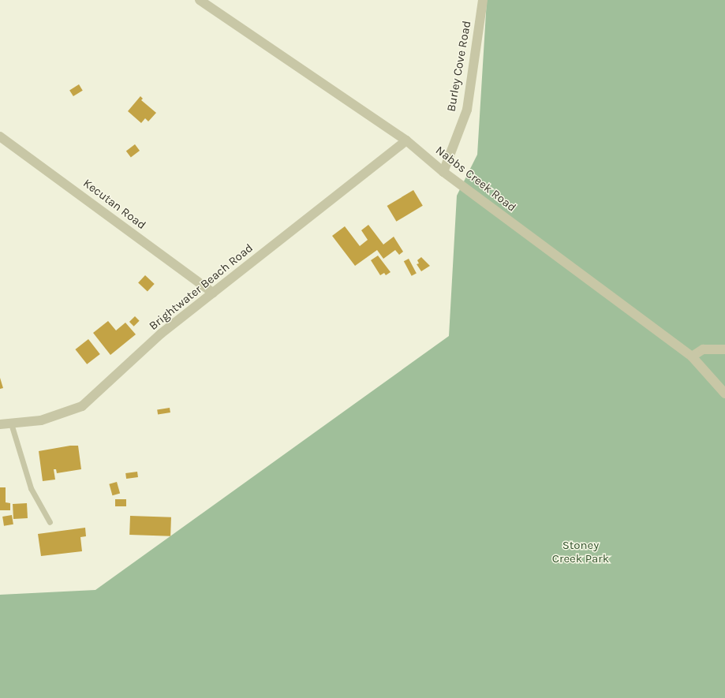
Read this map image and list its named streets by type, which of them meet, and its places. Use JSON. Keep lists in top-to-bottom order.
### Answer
{
  "streets": {
    "street": [
      "Burley Cove Road",
      "Nabbs Creek Road",
      "Kecutan Road",
      "Brightwater Beach Road"
    ]
  },
  "crossings": [
    ["Burley Cove Road", "Nabbs Creek Road"],
    ["Nabbs Creek Road", "Brightwater Beach Road"],
    ["Kecutan Road", "Brightwater Beach Road"]
  ],
  "parks": ["Stoney Creek Park"]
}
